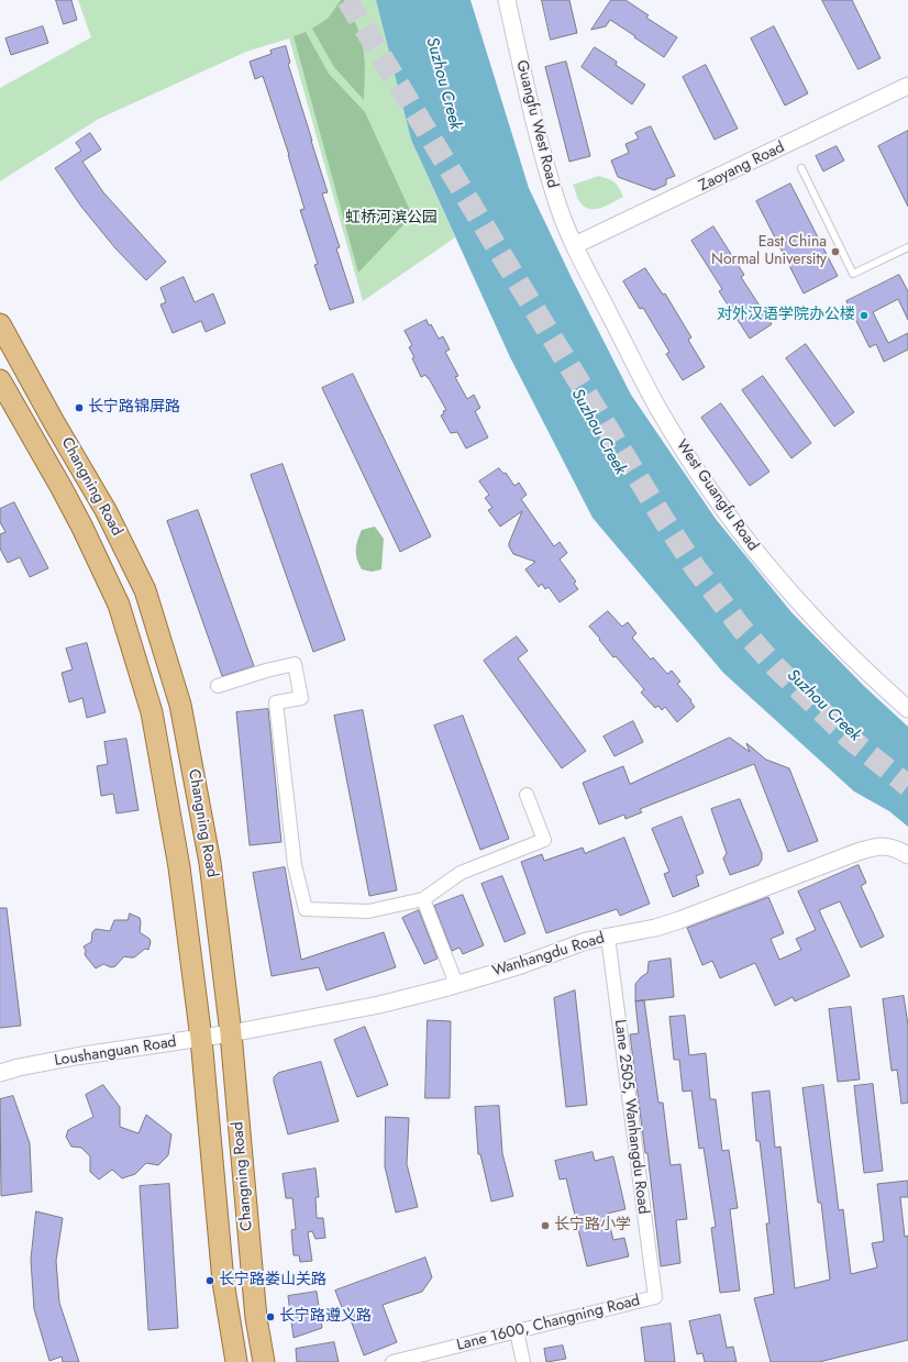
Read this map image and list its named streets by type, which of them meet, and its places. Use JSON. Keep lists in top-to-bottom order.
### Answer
{
  "streets": {
    "main road": ["Changning Road"],
    "street": [
      "Guangfu West Road",
      "Zaoyang Road",
      "West Guangfu Road",
      "Wanhangdu Road",
      "Loushanguan Road",
      "Lane 2505, Wanhangdu Road",
      "Lane 1600, Changning Road"
    ]
  },
  "crossings": [
    ["Guangfu West Road", "Zaoyang Road"],
    ["Guangfu West Road", "West Guangfu Road"],
    ["Zaoyang Road", "West Guangfu Road"],
    ["Changning Road", "Wanhangdu Road"],
    ["Changning Road", "Loushanguan Road"],
    ["Wanhangdu Road", "Loushanguan Road"],
    ["Wanhangdu Road", "Lane 2505, Wanhangdu Road"],
    ["Lane 2505, Wanhangdu Road", "Lane 1600, Changning Road"]
  ],
  "water": ["Suzhou Creek"],
  "parks": ["虹桥河滨公园"],
  "places": [
    "East China Normal University",
    "对外汉语学院办公楼",
    "长宁路锦屏路",
    "长宁路小学",
    "长宁路娄山关路",
    "长宁路遵义路"
  ]
}
